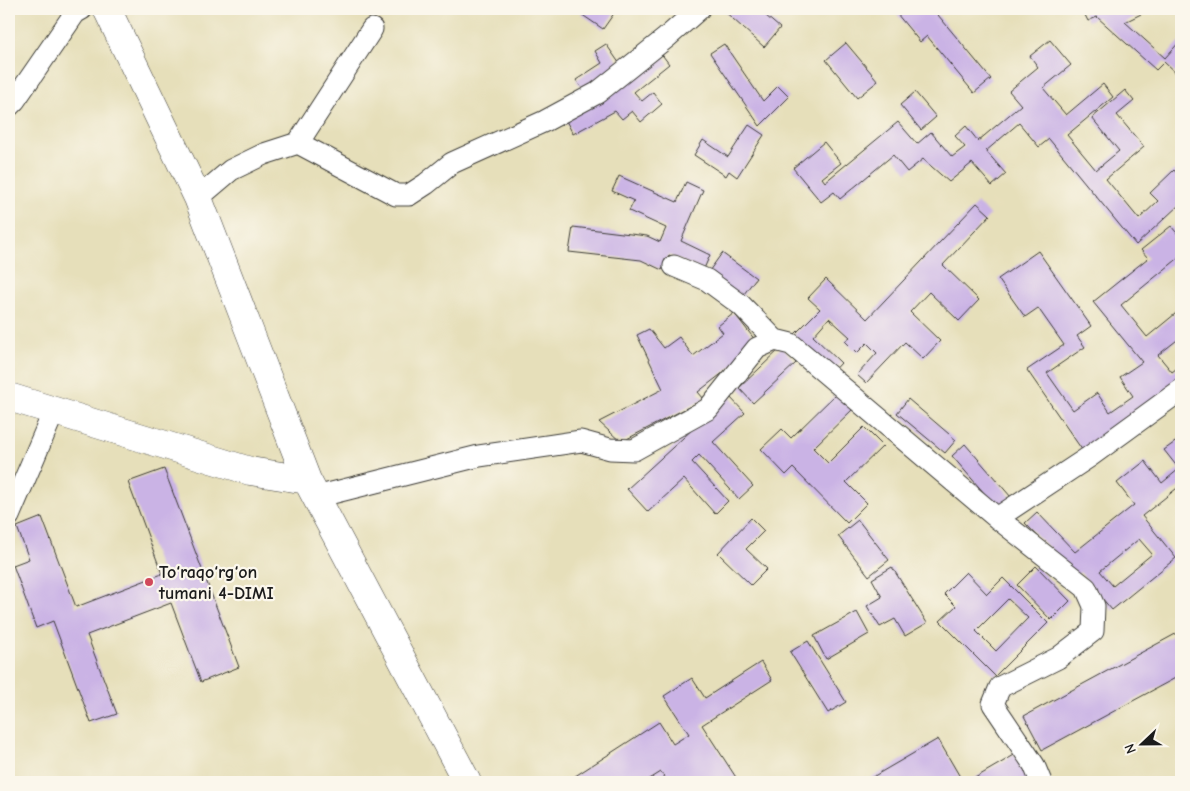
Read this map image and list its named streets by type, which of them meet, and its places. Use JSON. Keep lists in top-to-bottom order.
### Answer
{
  "places": ["To‘raqo‘rg‘on tumani 4-DIMI"],
  "north": "left"
}
